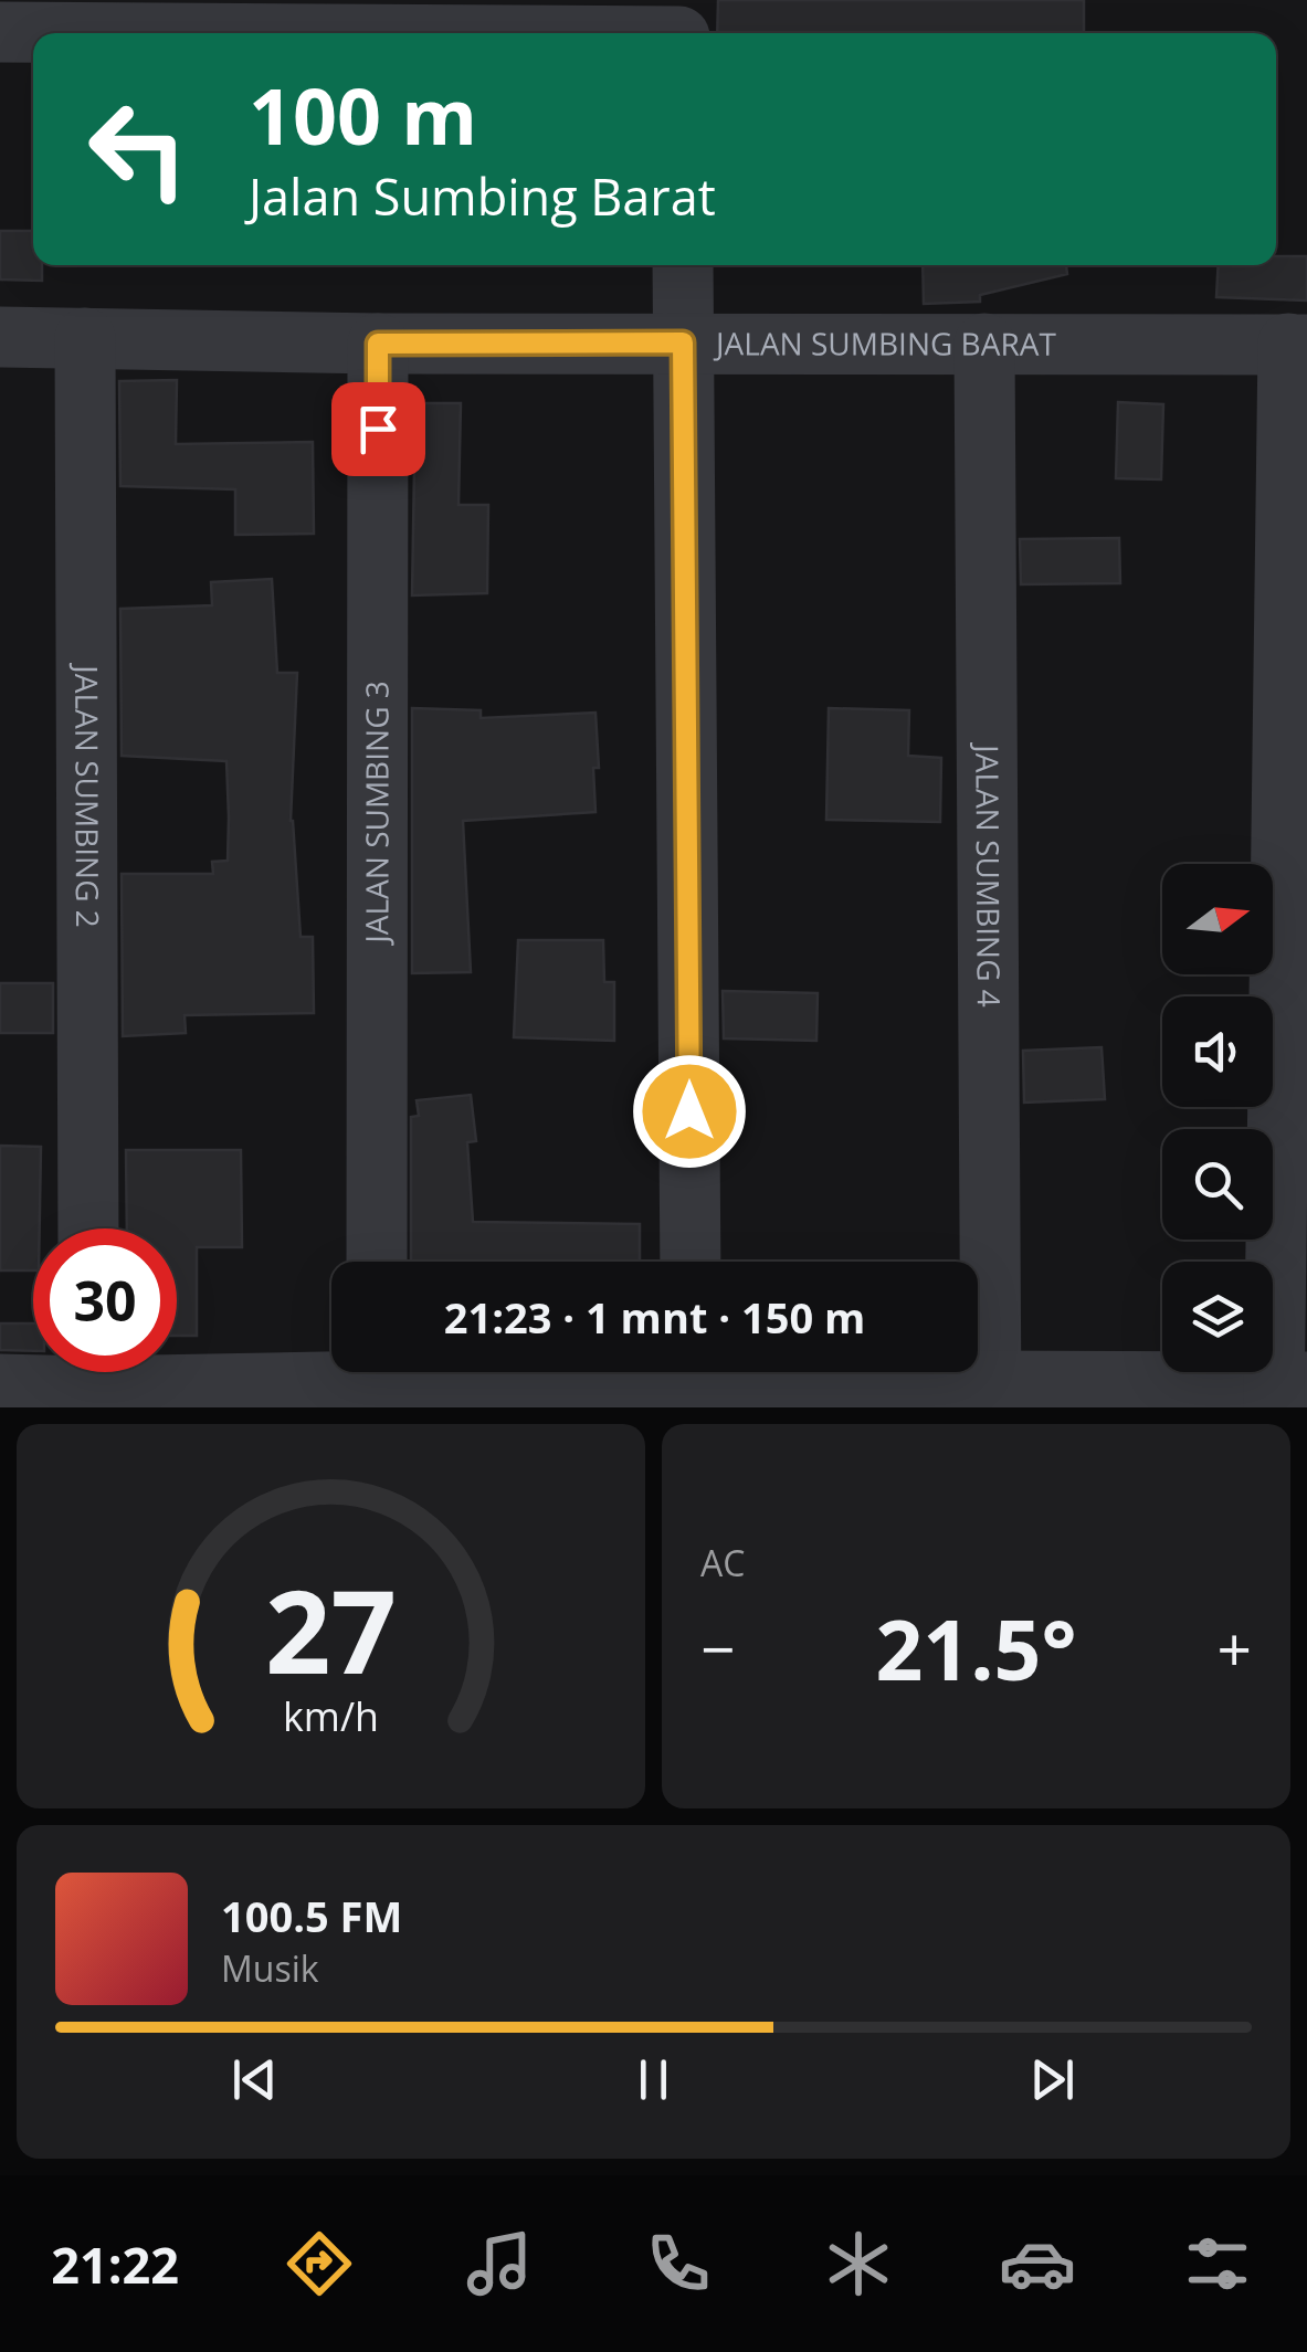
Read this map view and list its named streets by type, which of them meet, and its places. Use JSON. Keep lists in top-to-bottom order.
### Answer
{
  "streets": {
    "street": [
      "JALAN SUMBING BARAT",
      "JALAN SUMBING 2",
      "JALAN SUMBING 3",
      "JALAN SUMBING 4"
    ]
  },
  "crossings": [
    ["JALAN SUMBING BARAT", "JALAN SUMBING 2"],
    ["JALAN SUMBING BARAT", "JALAN SUMBING 3"],
    ["JALAN SUMBING BARAT", "JALAN SUMBING 4"]
  ],
  "north": "right",
  "page": {
    "turn": ["100 m", "Jalan Sumbing Barat"],
    "limit": "30",
    "trip": "21:23 · 1 mnt · 150 m",
    "tile": "AC",
    "heat": ["−", "21.5°", "+"],
    "song": ["100.5 FM", "Musik"],
    "tabs": "21:22",
    "gauge": ["27", "km/h"]
  }
}
